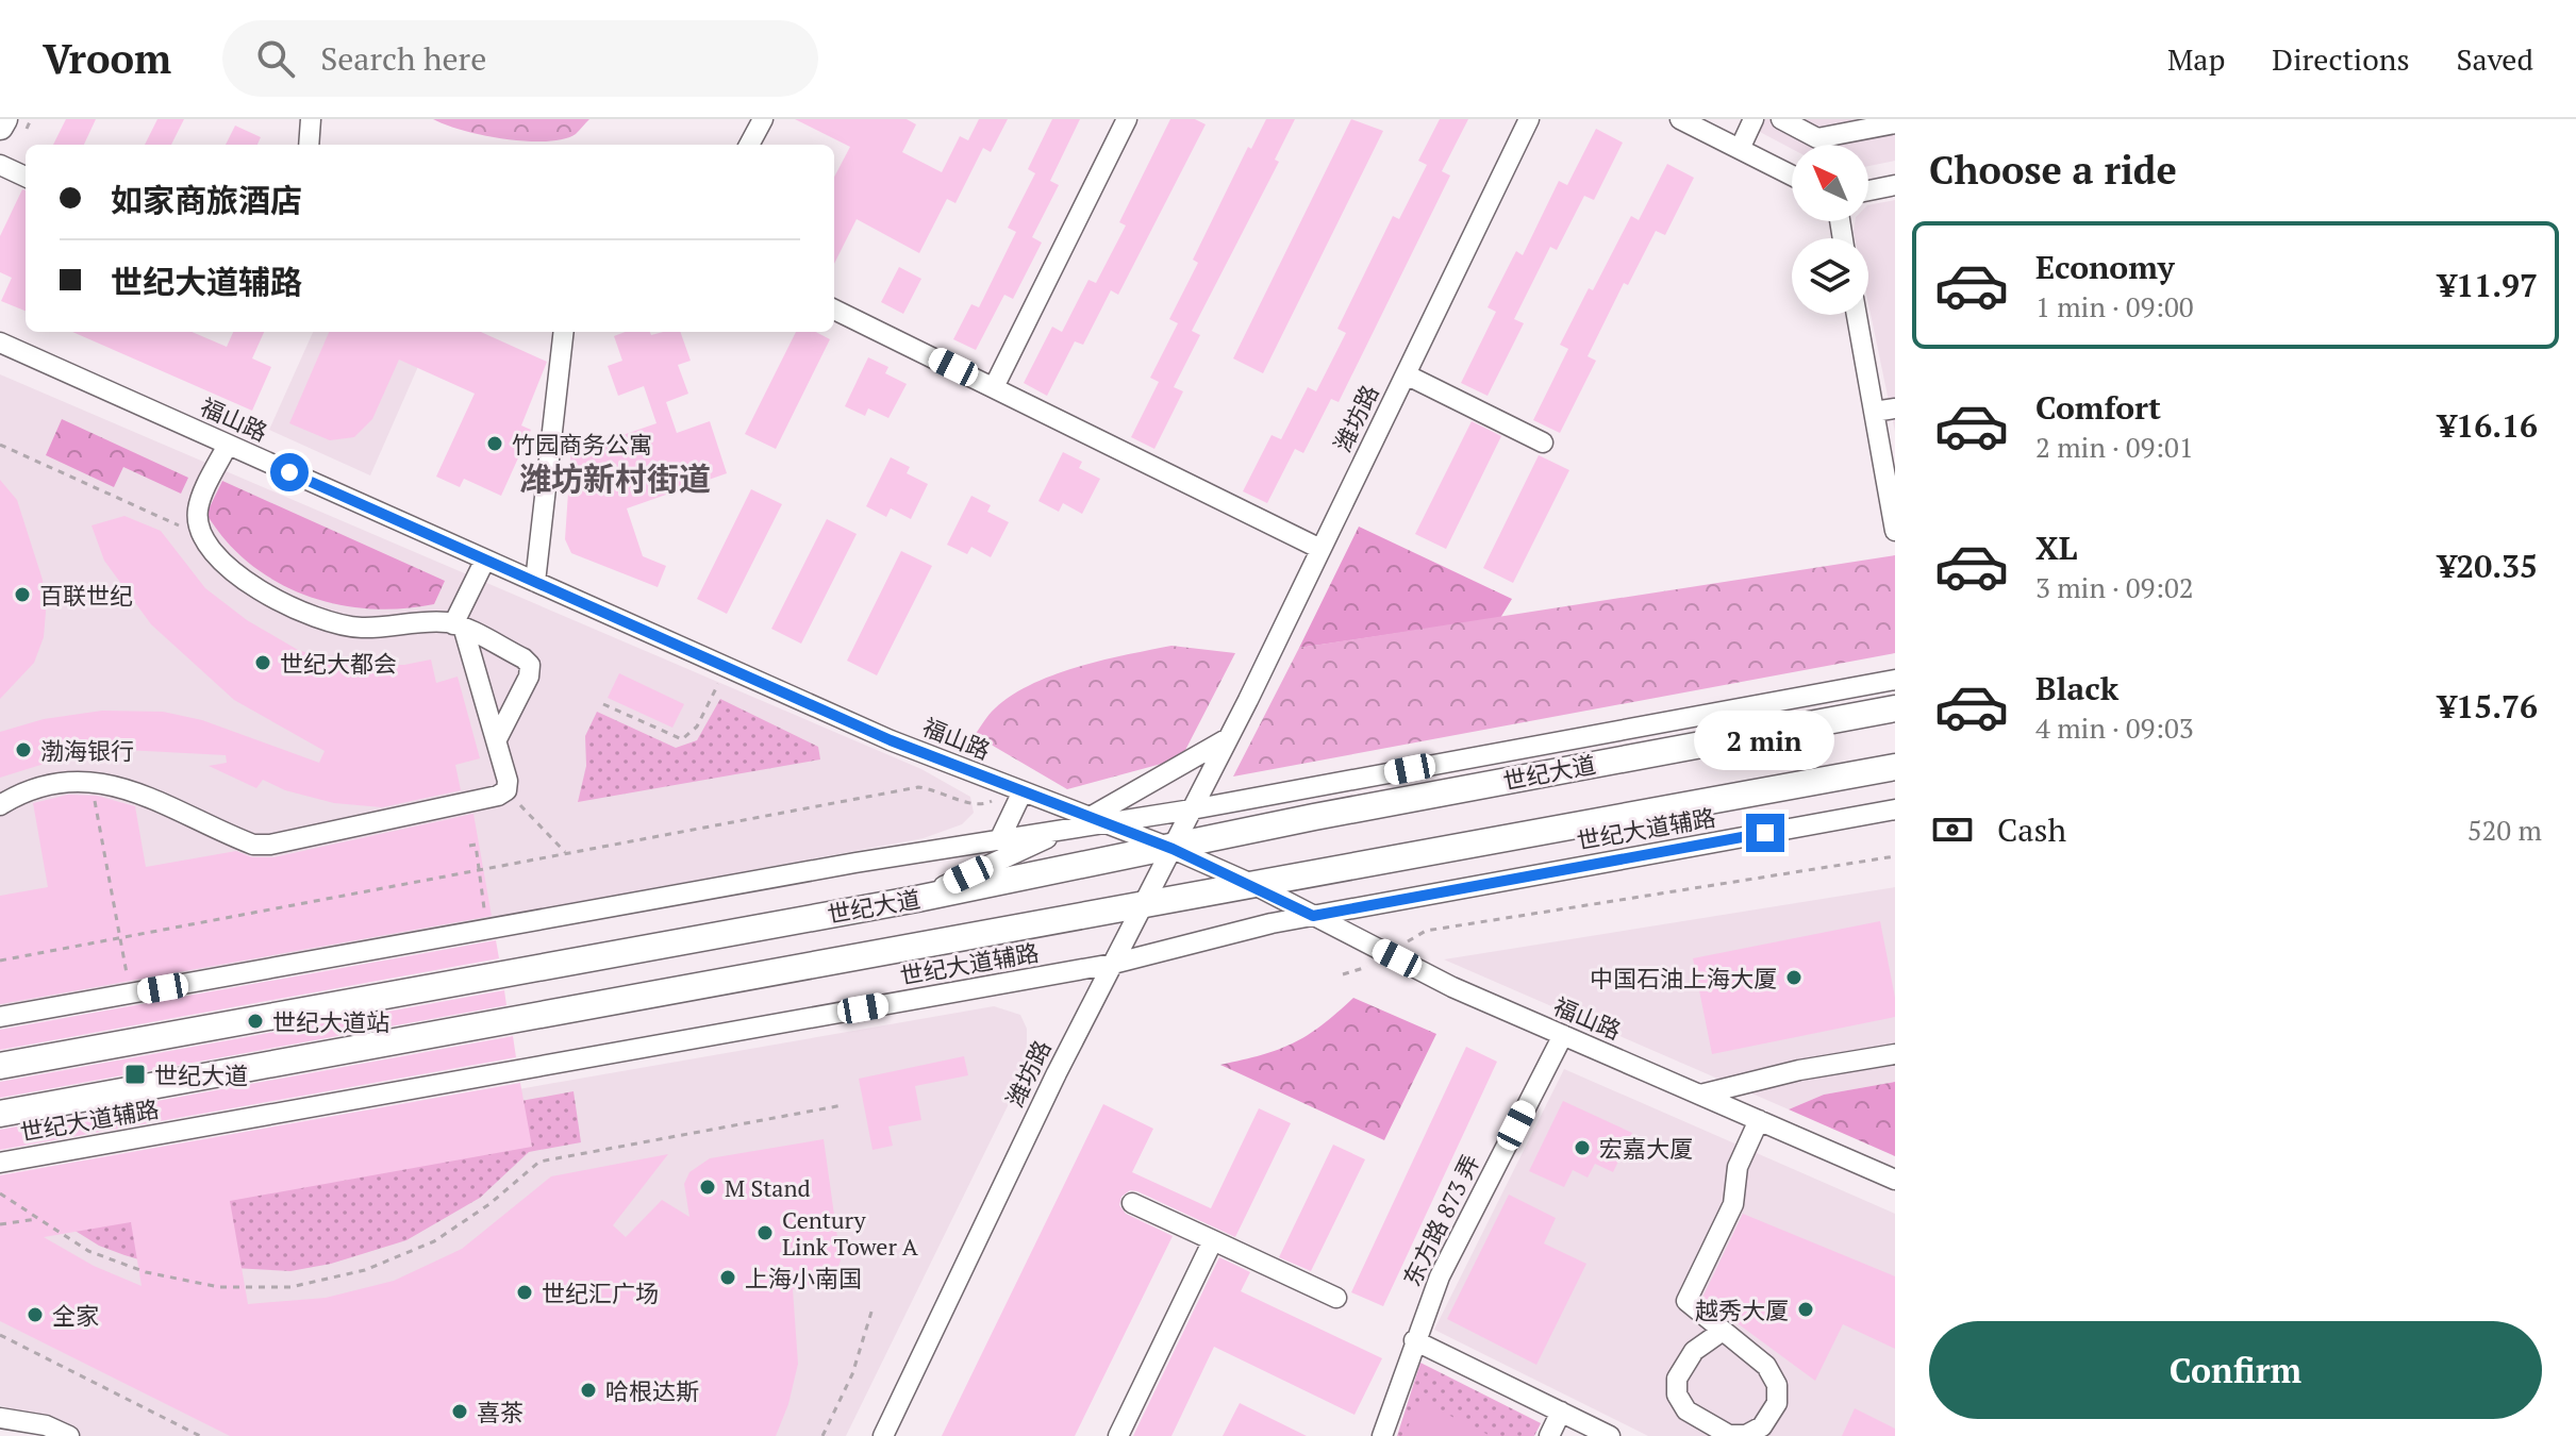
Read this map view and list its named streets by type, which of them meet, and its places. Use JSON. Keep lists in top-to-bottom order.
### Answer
{
  "streets": {
    "main road": ["世纪大道"],
    "street": [
      "潍坊路",
      "福山路",
      "世纪大道辅路",
      "东方路 873 弄"
    ]
  },
  "crossings": [
    ["潍坊路", "福山路"],
    ["潍坊路", "世纪大道"],
    ["潍坊路", "世纪大道辅路"],
    ["福山路", "世纪大道"],
    ["福山路", "世纪大道辅路"],
    ["福山路", "东方路 873 弄"]
  ],
  "districts": ["潍坊新村街道"],
  "places": {
    "other": [
      "竹园商务公寓",
      "百联世纪",
      "世纪大都会",
      "渤海银行",
      "中国石油上海大厦",
      "世纪大道站",
      "宏嘉大厦",
      "M Stand",
      "Century Link Tower A",
      "上海小南国",
      "世纪汇广场",
      "越秀大厦",
      "全家",
      "哈根达斯",
      "喜茶"
    ],
    "transit": ["世纪大道"]
  },
  "north": "top left",
  "page": {
    "header": "Vroom",
    "search": "Search here",
    "nav": ["Map", "Directions", "Saved"],
    "heading": "Choose a ride",
    "banner": ["如家商旅酒店", "世纪大道辅路"],
    "list": [
      {
        "name": "Economy",
        "note": "1 min · 09:00",
        "value": "¥11.97"
      },
      {
        "name": "Comfort",
        "note": "2 min · 09:01",
        "value": "¥16.16"
      },
      {
        "name": "XL",
        "note": "3 min · 09:02",
        "value": "¥20.35"
      },
      {
        "name": "Black",
        "note": "4 min · 09:03",
        "value": "¥15.76"
      }
    ],
    "bubble": "2 min",
    "pay": ["Cash", "520 m"],
    "buttons": "Confirm"
  }
}
